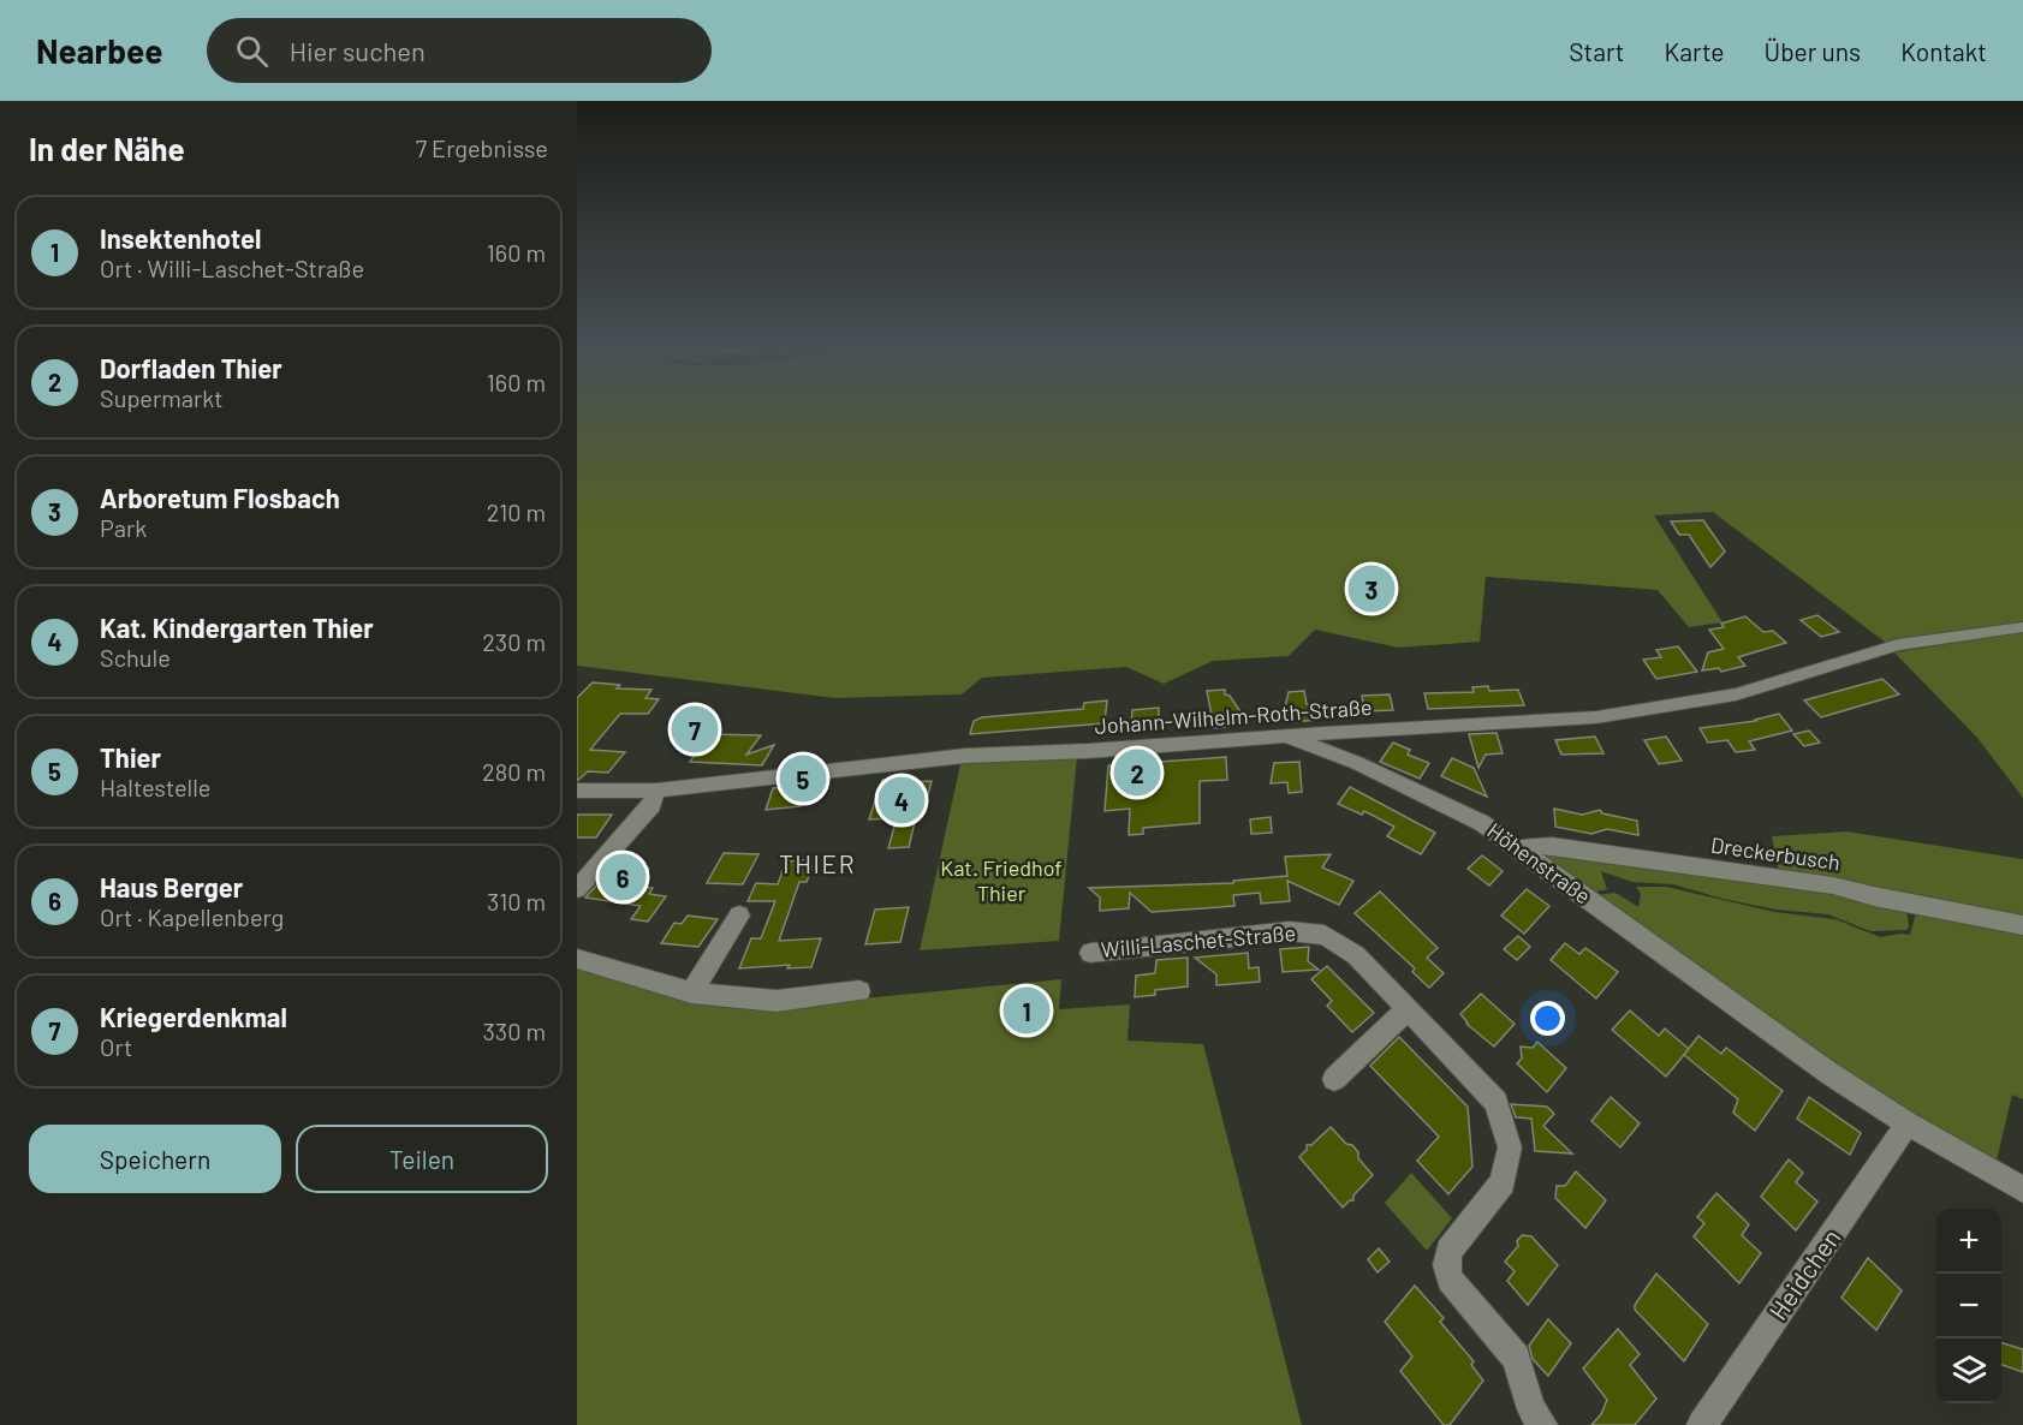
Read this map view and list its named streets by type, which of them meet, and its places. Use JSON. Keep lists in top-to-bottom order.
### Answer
{
  "streets": {
    "street": [
      "Johann-Wilhelm-Roth-Straße",
      "Dreckerbusch",
      "Höhenstraße",
      "Willi-Laschet-Straße",
      "Heidchen"
    ]
  },
  "crossings": [
    ["Johann-Wilhelm-Roth-Straße", "Höhenstraße"],
    ["Dreckerbusch", "Höhenstraße"],
    ["Höhenstraße", "Heidchen"]
  ],
  "districts": ["THIER"],
  "parks": ["Kat. Friedhof Thier"],
  "page": {
    "header": "Nearbee",
    "search": "Hier suchen",
    "nav": [
      "Start",
      "Karte",
      "Über uns",
      "Kontakt"
    ],
    "heading": ["In der Nähe", "7 Ergebnisse"],
    "list": [
      {
        "mark": "1",
        "name": "Insektenhotel",
        "note": "Ort · Willi-Laschet-Straße",
        "value": "160 m"
      },
      {
        "mark": "2",
        "name": "Dorfladen Thier",
        "note": "Supermarkt",
        "value": "160 m"
      },
      {
        "mark": "3",
        "name": "Arboretum Flosbach",
        "note": "Park",
        "value": "210 m"
      },
      {
        "mark": "4",
        "name": "Kat. Kindergarten Thier",
        "note": "Schule",
        "value": "230 m"
      },
      {
        "mark": "5",
        "name": "Thier",
        "note": "Haltestelle",
        "value": "280 m"
      },
      {
        "mark": "6",
        "name": "Haus Berger",
        "note": "Ort · Kapellenberg",
        "value": "310 m"
      },
      {
        "mark": "7",
        "name": "Kriegerdenkmal",
        "note": "Ort",
        "value": "330 m"
      }
    ],
    "pins": [
      "3",
      "7",
      "2",
      "5",
      "4",
      "6",
      "1"
    ],
    "buttons": ["Speichern", "Teilen"],
    "map_buttons": ["+", "−"]
  }
}
